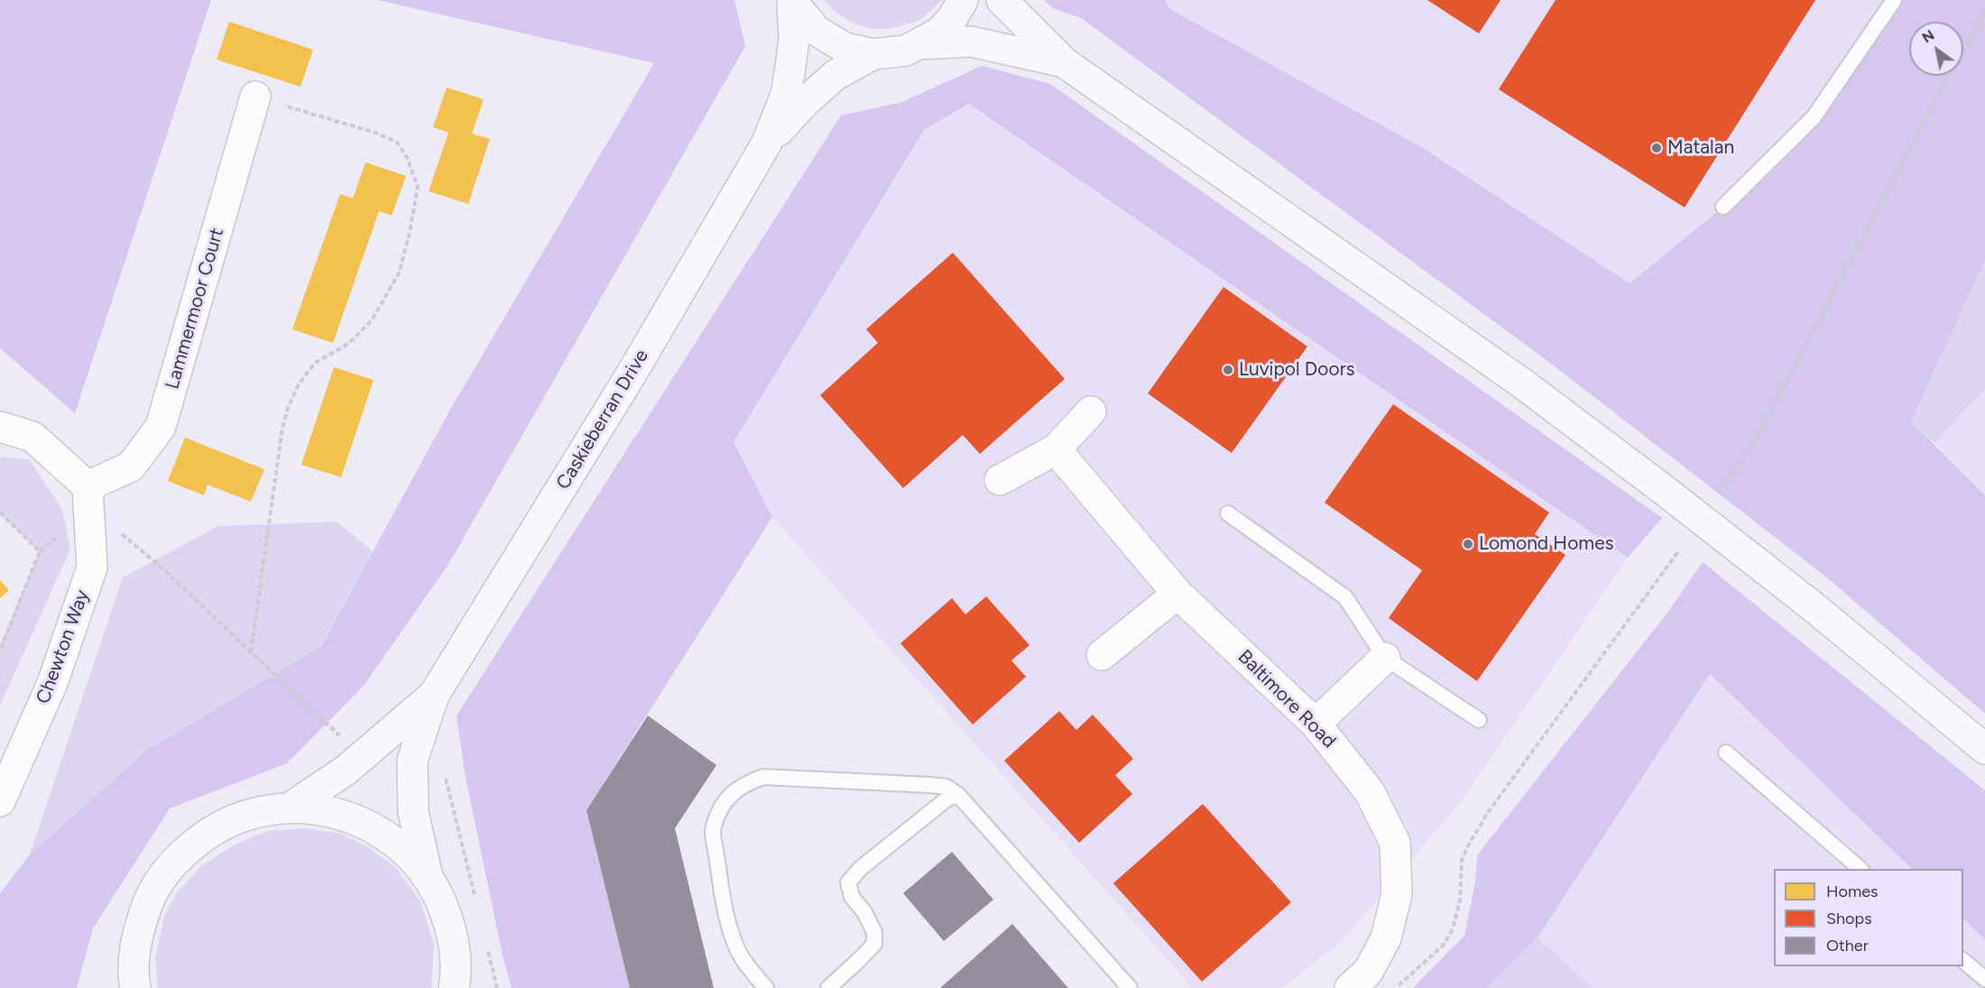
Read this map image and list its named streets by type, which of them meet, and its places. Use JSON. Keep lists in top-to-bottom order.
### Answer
{
  "streets": {
    "street": [
      "Lammermoor Court",
      "Caskieberran Drive",
      "Chewton Way",
      "Baltimore Road"
    ]
  },
  "crossings": [
    ["Lammermoor Court", "Chewton Way"]
  ],
  "places": ["Matalan", "Luvipol Doors", "Lomond Homes"],
  "legend": ["Homes", "Shops", "Other"],
  "north": "top left"
}
